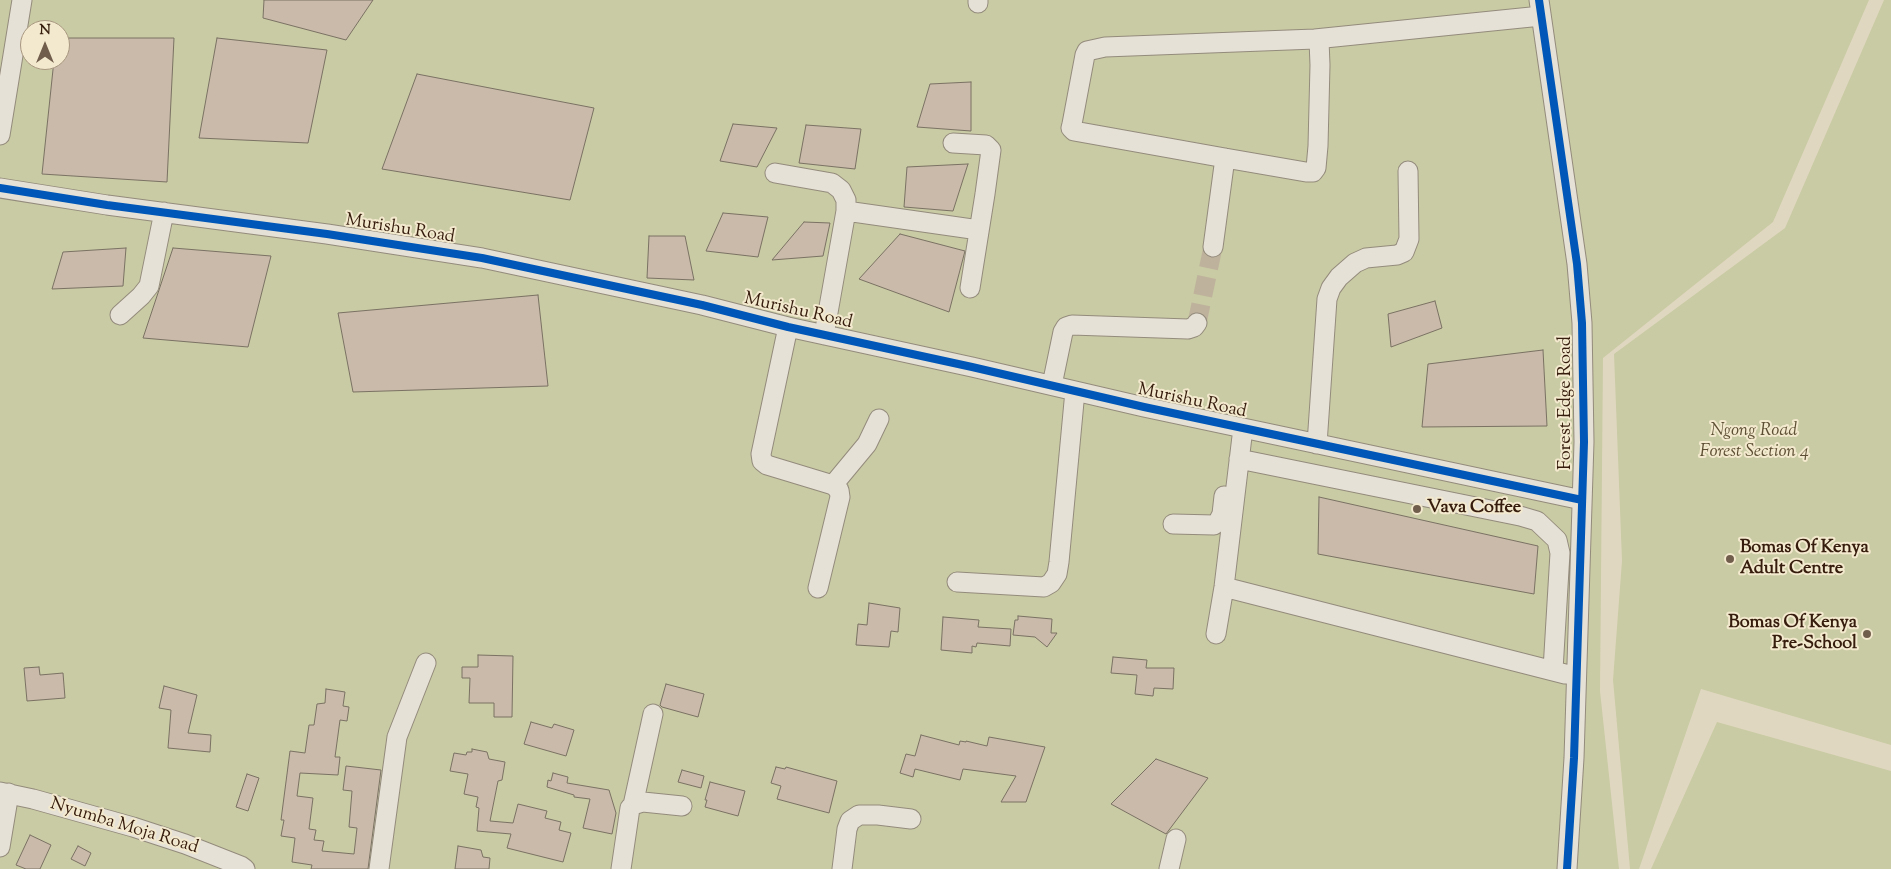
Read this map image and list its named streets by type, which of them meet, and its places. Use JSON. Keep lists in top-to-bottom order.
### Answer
{
  "streets": {
    "street": ["Murishu Road", "Forest Edge Road", "Nyumba Moja Road"]
  },
  "crossings": [
    ["Murishu Road", "Forest Edge Road"]
  ],
  "parks": ["Ngong Road Forest Section 4"],
  "places": ["Vava Coffee", "Bomas Of Kenya Adult Centre", "Bomas Of Kenya Pre-School"],
  "north": "top"
}
